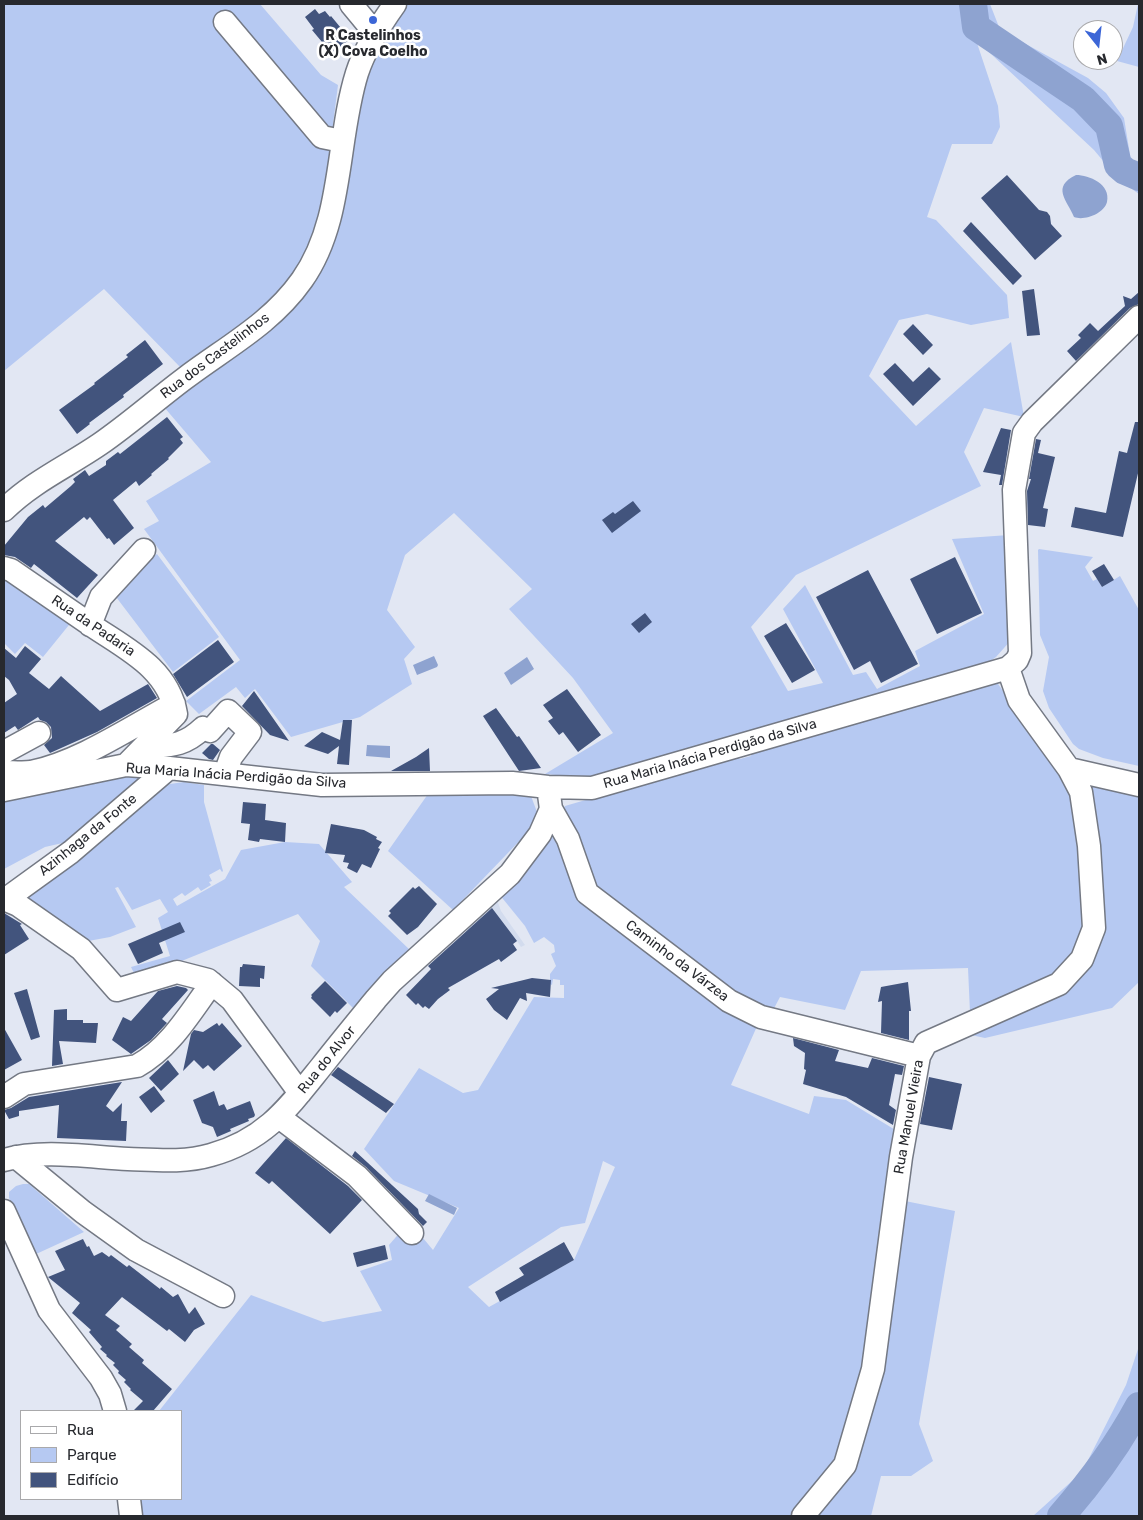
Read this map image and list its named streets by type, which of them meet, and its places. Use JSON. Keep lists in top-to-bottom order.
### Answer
{
  "streets": {
    "street": [
      "Rua dos Castelinhos",
      "Rua da Padaria",
      "Rua Maria Inácia Perdigão da Silva",
      "Azinhaga da Fonte",
      "Caminho da Várzea",
      "Rua do Alvor",
      "Rua Manuel Vieira"
    ]
  },
  "crossings": [
    ["Rua Maria Inácia Perdigão da Silva", "Azinhaga da Fonte"],
    ["Rua Maria Inácia Perdigão da Silva", "Rua Manuel Vieira"],
    ["Caminho da Várzea", "Rua do Alvor"],
    ["Caminho da Várzea", "Rua Manuel Vieira"]
  ],
  "places": ["R Castelinhos (X) Cova Coelho"],
  "legend": ["Rua", "Parque", "Edifício"],
  "north": "bottom"
}
